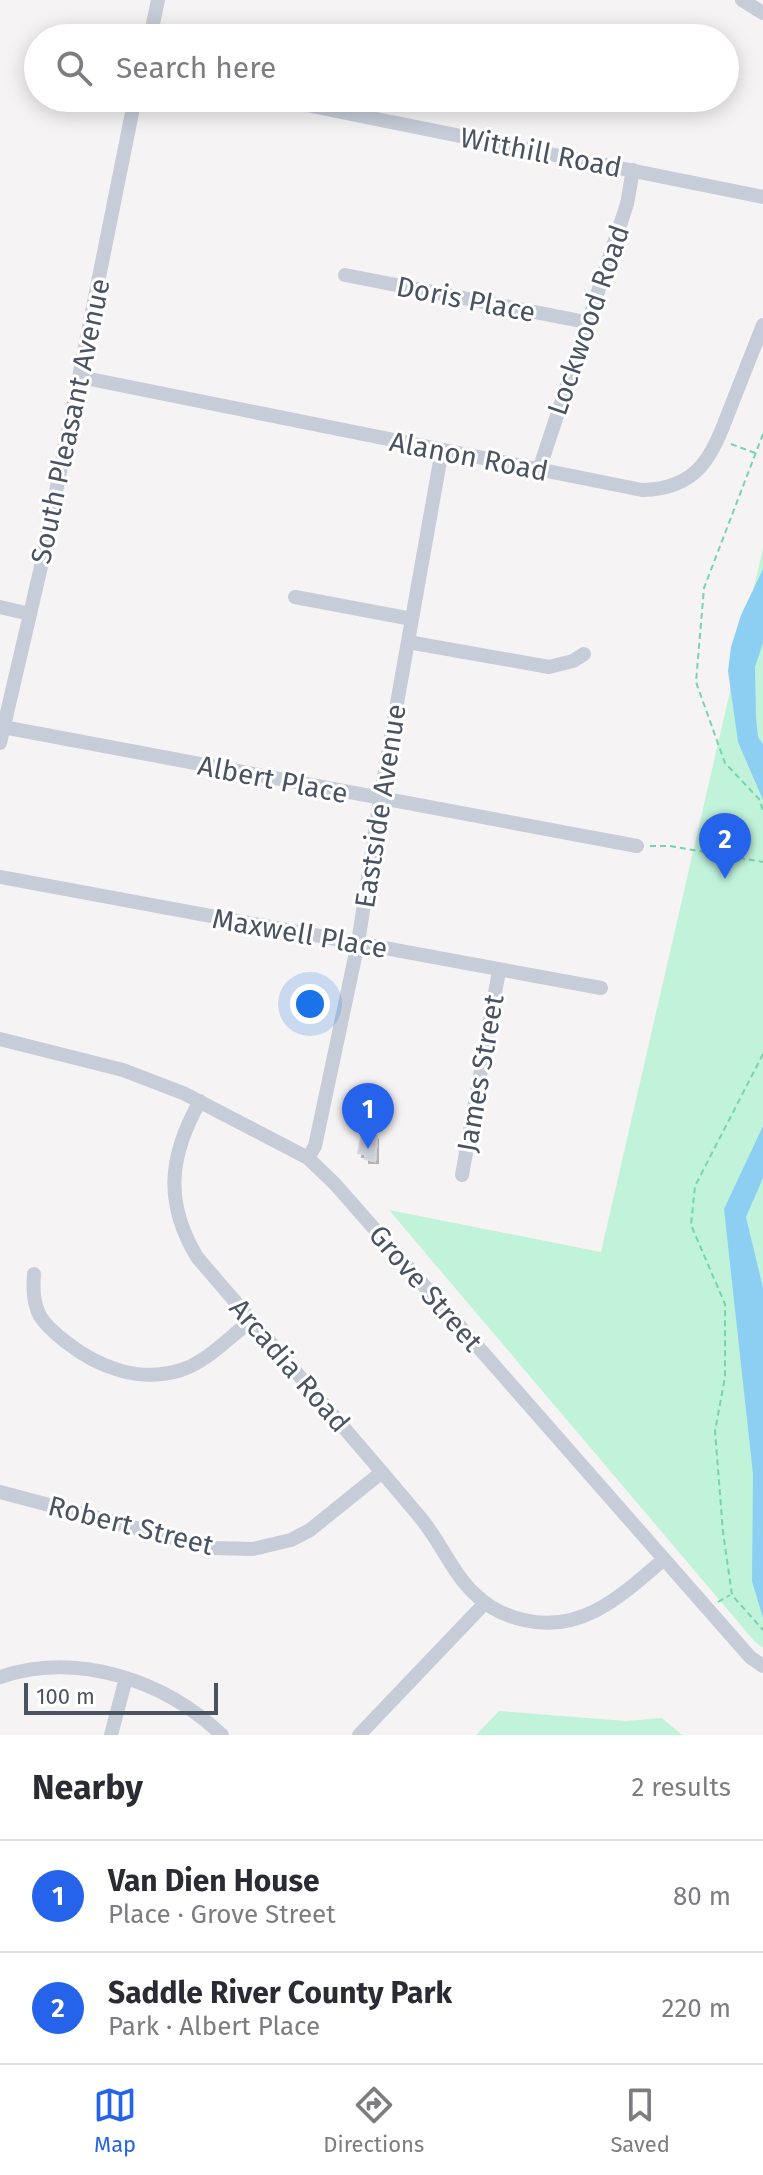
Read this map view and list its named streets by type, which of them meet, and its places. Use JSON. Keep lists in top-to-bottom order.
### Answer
{
  "streets": {
    "street": [
      "Witthill Road",
      "Doris Place",
      "Lockwood Road",
      "South Pleasant Avenue",
      "Alanon Road",
      "Albert Place",
      "Eastside Avenue",
      "Maxwell Place",
      "James Street",
      "Grove Street",
      "Arcadia Road",
      "Robert Street"
    ]
  },
  "crossings": [
    ["Witthill Road", "Lockwood Road"],
    ["Doris Place", "Lockwood Road"],
    ["Lockwood Road", "Alanon Road"],
    ["South Pleasant Avenue", "Alanon Road"],
    ["South Pleasant Avenue", "Albert Place"],
    ["Alanon Road", "Eastside Avenue"],
    ["Albert Place", "Eastside Avenue"],
    ["Eastside Avenue", "Maxwell Place"],
    ["Eastside Avenue", "Grove Street"],
    ["Maxwell Place", "James Street"],
    ["Grove Street", "Arcadia Road"],
    ["Arcadia Road", "Robert Street"]
  ],
  "scale_bar": "100 m",
  "page": {
    "search": "Search here",
    "pins": ["2", "1"],
    "scale": "100 m",
    "heading": ["Nearby", "2 results"],
    "list": [
      {
        "mark": "1",
        "name": "Van Dien House",
        "note": "Place · Grove Street",
        "value": "80 m"
      },
      {
        "mark": "2",
        "name": "Saddle River County Park",
        "note": "Park · Albert Place",
        "value": "220 m"
      }
    ],
    "nav": ["Map", "Directions", "Saved"]
  }
}
